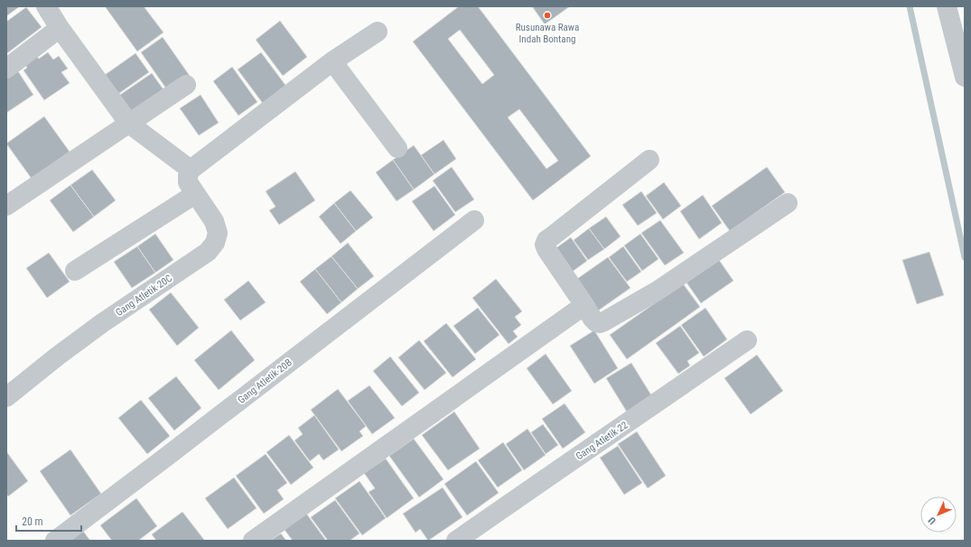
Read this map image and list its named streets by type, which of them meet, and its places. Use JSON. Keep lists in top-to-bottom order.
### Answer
{
  "streets": {
    "street": ["Gang Atletik 20C", "Gang Atletik 20B", "Gang Atletik 22"]
  },
  "places": ["Rusunawa Rawa Indah Bontang"],
  "scale_bar": "20 m",
  "north": "bottom left"
}
